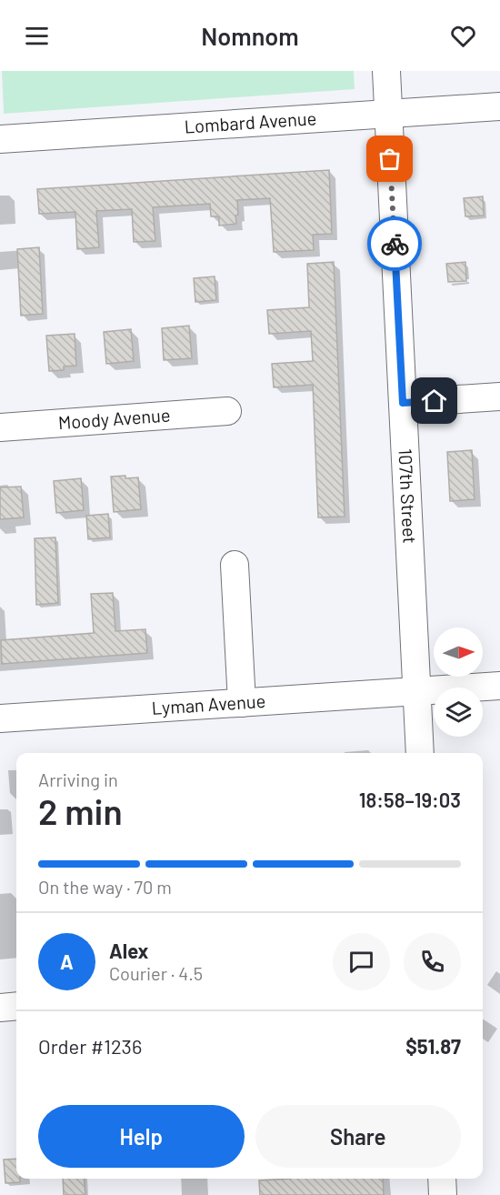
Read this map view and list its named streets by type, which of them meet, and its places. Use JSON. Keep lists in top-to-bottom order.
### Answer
{
  "streets": {
    "street": [
      "Lombard Avenue",
      "Moody Avenue",
      "107th Street",
      "Lyman Avenue"
    ]
  },
  "crossings": [
    ["Lombard Avenue", "107th Street"],
    ["107th Street", "Lyman Avenue"]
  ],
  "north": "right",
  "page": {
    "header": "Nomnom",
    "heading": ["2 min", "Arriving in", "18:58–19:03"],
    "panel": [
      "Alex",
      "Courier · 4.5",
      "Order #1236",
      "$51.87"
    ],
    "bar": "On the way · 70 m",
    "round": "A",
    "buttons": ["Help", "Share"]
  }
}
